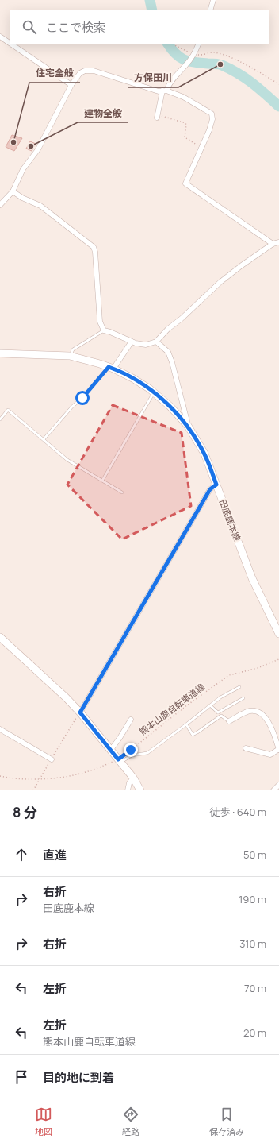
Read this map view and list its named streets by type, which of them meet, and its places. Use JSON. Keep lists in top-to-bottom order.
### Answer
{
  "streets": {
    "main road": ["田底鹿本線"],
    "path": ["熊本山鹿自転車道線"]
  },
  "places": ["方保田川", "住宅全般", "建物全般"],
  "page": {
    "search": "ここで検索",
    "heading": ["8 分", "徒歩 · 640 m"],
    "list": [
      ["直進", "50 m"],
      ["右折", "田底鹿本線", "190 m"],
      ["右折", "310 m"],
      ["左折", "70 m"],
      ["左折", "熊本山鹿自転車道線", "20 m"],
      "目的地に到着"
    ],
    "nav": ["地図", "経路", "保存済み"]
  }
}
